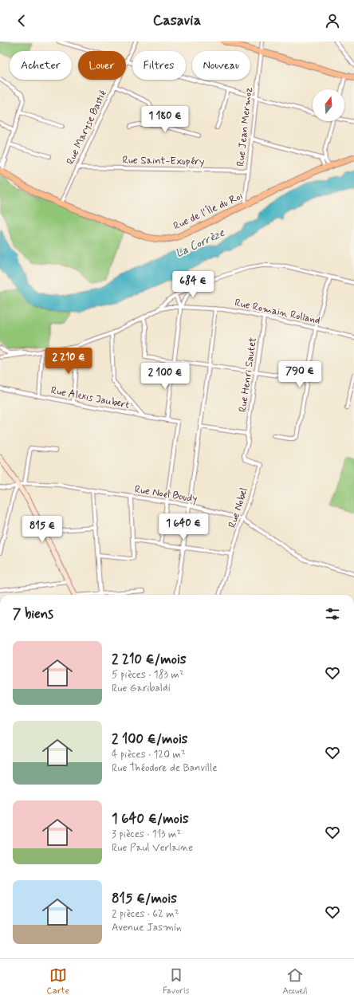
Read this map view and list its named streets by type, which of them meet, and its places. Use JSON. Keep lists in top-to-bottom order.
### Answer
{
  "streets": {
    "main road": ["Rue de l'Île du Roi"],
    "street": [
      "Rue Jean Mermoz",
      "Rue Maryse Bastié",
      "Rue Saint-Exupéry",
      "Rue Romain Rolland",
      "Rue Henri Sautet",
      "Rue Alexis Jaubert",
      "Rue Noël Boudy",
      "Rue Nobel"
    ]
  },
  "crossings": [
    ["Rue Jean Mermoz", "Rue Saint-Exupéry"],
    ["Rue Jean Mermoz", "Rue de l'Île du Roi"],
    ["Rue Maryse Bastié", "Rue Saint-Exupéry"],
    ["Rue Maryse Bastié", "Rue de l'Île du Roi"],
    ["Rue Romain Rolland", "Rue Henri Sautet"],
    ["Rue Henri Sautet", "Rue Nobel"],
    ["Rue Alexis Jaubert", "Rue Noël Boudy"],
    ["Rue Noël Boudy", "Rue Nobel"]
  ],
  "water": ["La Corrèze"],
  "north": "top",
  "page": {
    "header": "Casavia",
    "chip": [
      "Acheter",
      "Louer",
      "Filtres",
      "Nouveau"
    ],
    "price": [
      "1 180 €",
      "684 €",
      "2 210 €",
      "790 €",
      "2 100 €",
      "1 640 €",
      "815 €"
    ],
    "heading": "7 biens",
    "list": [
      {
        "name": "2 210 €/mois",
        "note": "5 pièces · 183 m² · Rue Garibaldi"
      },
      {
        "name": "2 100 €/mois",
        "note": "4 pièces · 120 m² · Rue Théodore de Banville"
      },
      {
        "name": "1 640 €/mois",
        "note": "3 pièces · 113 m² · Rue Paul Verlaine"
      },
      {
        "name": "815 €/mois",
        "note": "2 pièces · 62 m² · Avenue Jasmin"
      }
    ],
    "tabs": ["Carte", "Favoris", "Accueil"]
  }
}
